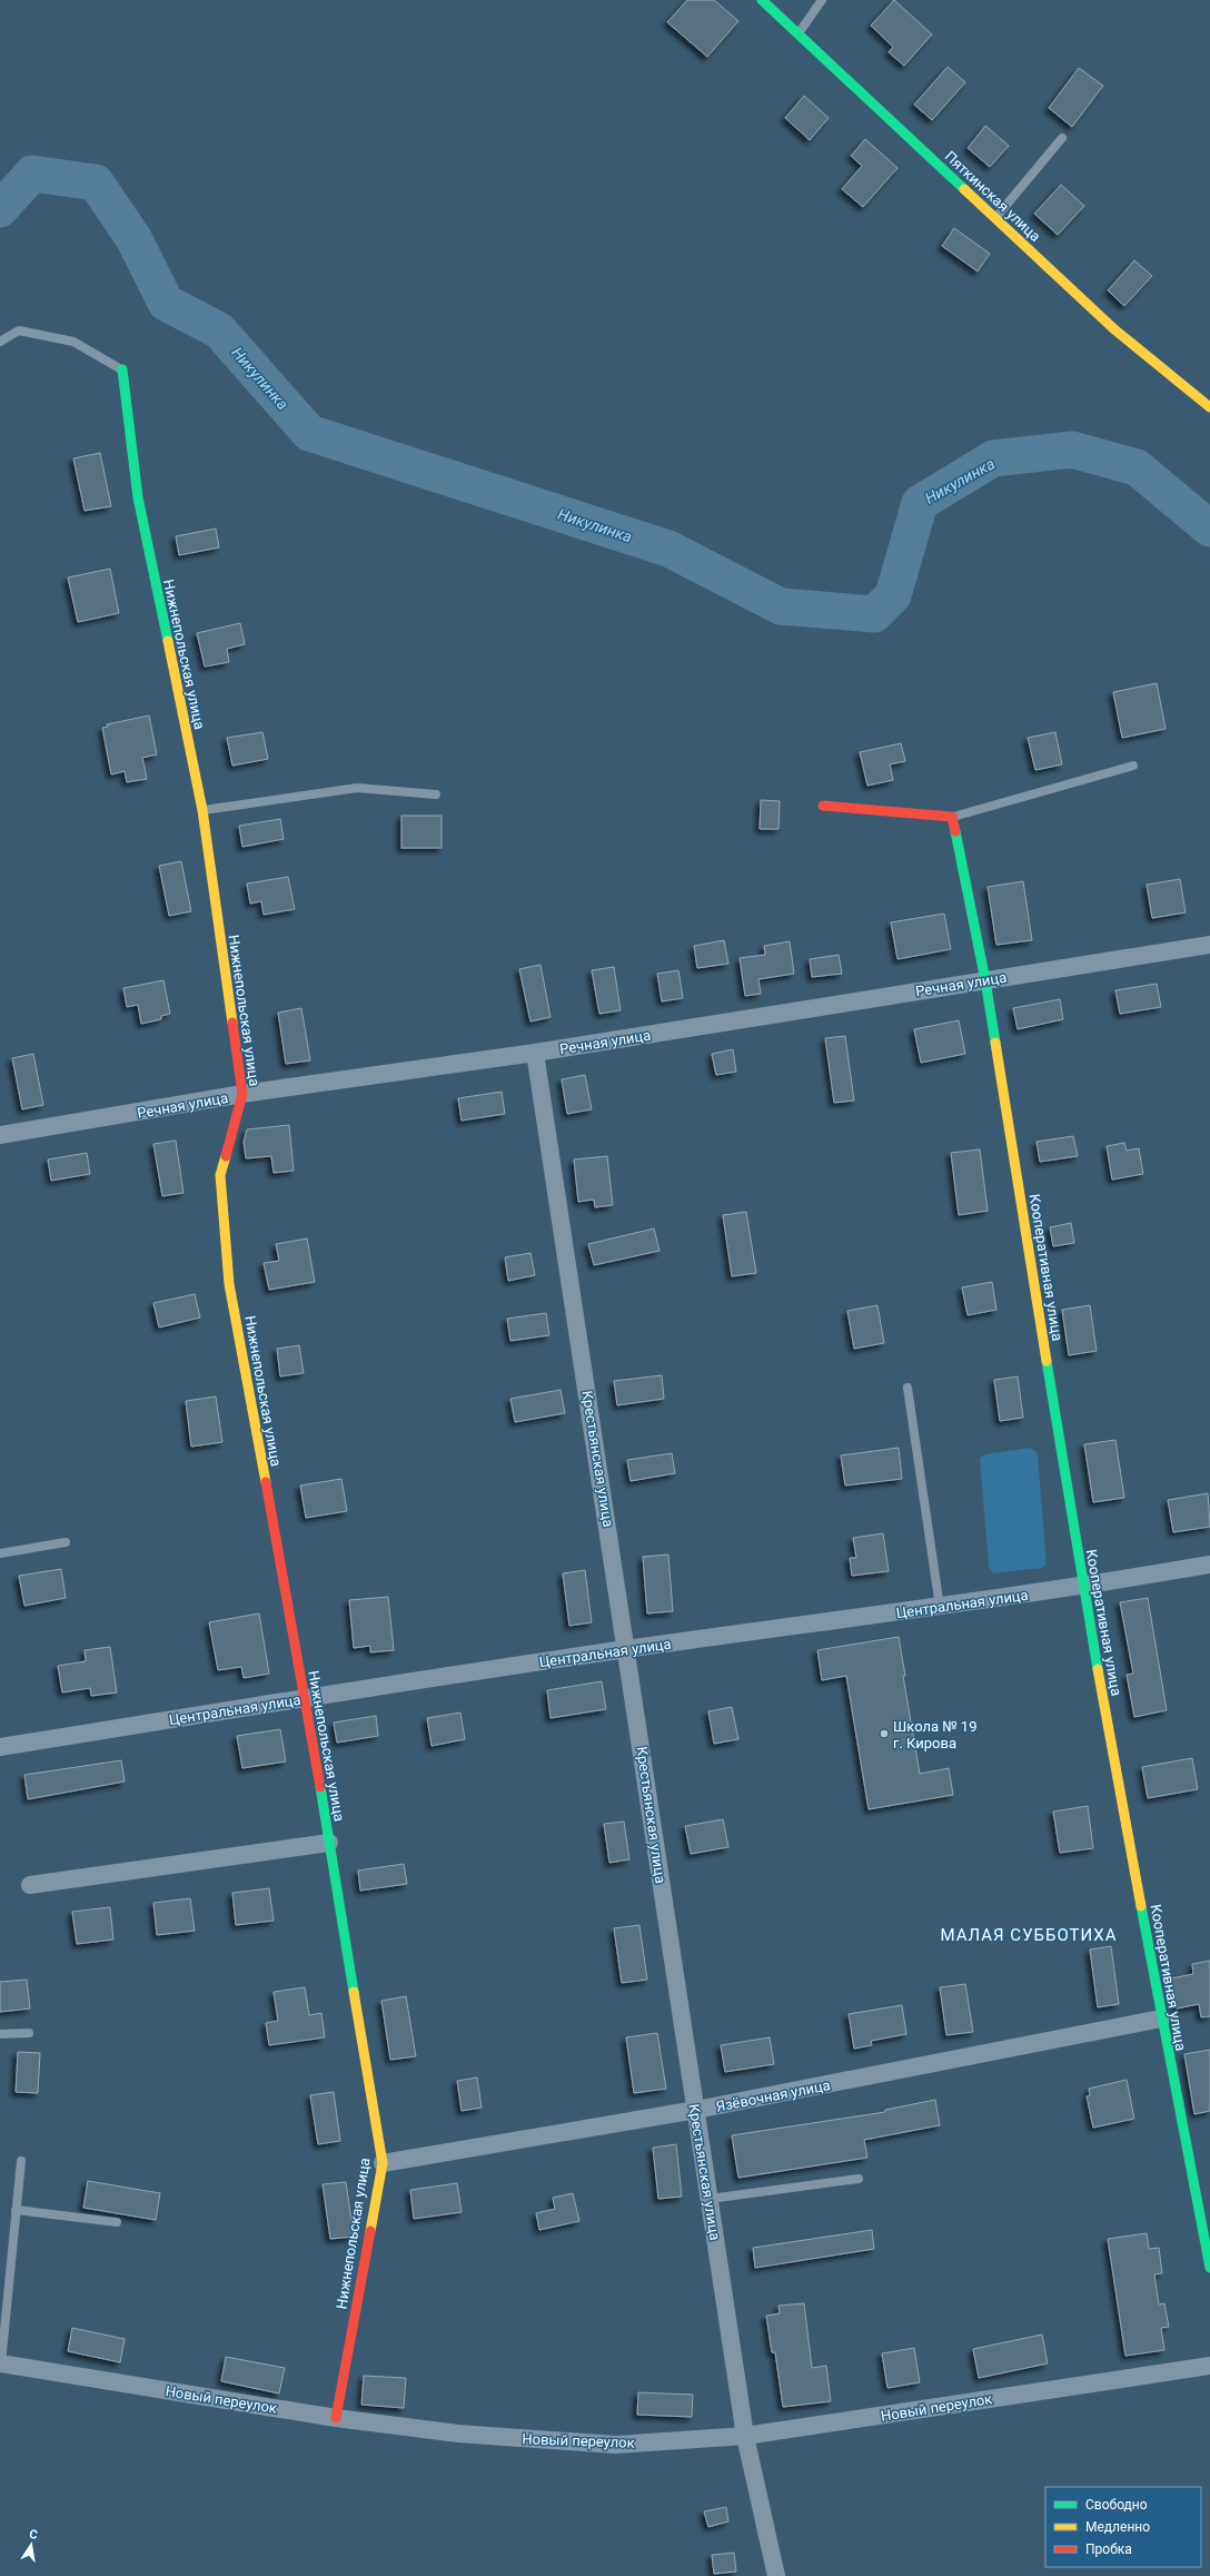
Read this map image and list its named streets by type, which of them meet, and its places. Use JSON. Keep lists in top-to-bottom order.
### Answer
{
  "streets": {
    "street": [
      "Пяткинская улица",
      "Нижнепольская улица",
      "Речная улица",
      "Кооперативная улица",
      "Крестьянская улица",
      "Центральная улица",
      "Язёвочная улица",
      "Новый переулок"
    ]
  },
  "crossings": [
    ["Нижнепольская улица", "Речная улица"],
    ["Нижнепольская улица", "Центральная улица"],
    ["Нижнепольская улица", "Язёвочная улица"],
    ["Нижнепольская улица", "Новый переулок"],
    ["Речная улица", "Кооперативная улица"],
    ["Речная улица", "Крестьянская улица"],
    ["Кооперативная улица", "Центральная улица"],
    ["Кооперативная улица", "Язёвочная улица"],
    ["Крестьянская улица", "Центральная улица"],
    ["Крестьянская улица", "Язёвочная улица"],
    ["Крестьянская улица", "Новый переулок"]
  ],
  "districts": ["МАЛАЯ СУББОТИХА"],
  "water": ["Никулинка"],
  "places": ["Школа № 19 г. Кирова"],
  "legend": ["Свободно", "Медленно", "Пробка"],
  "north": "top"
}
